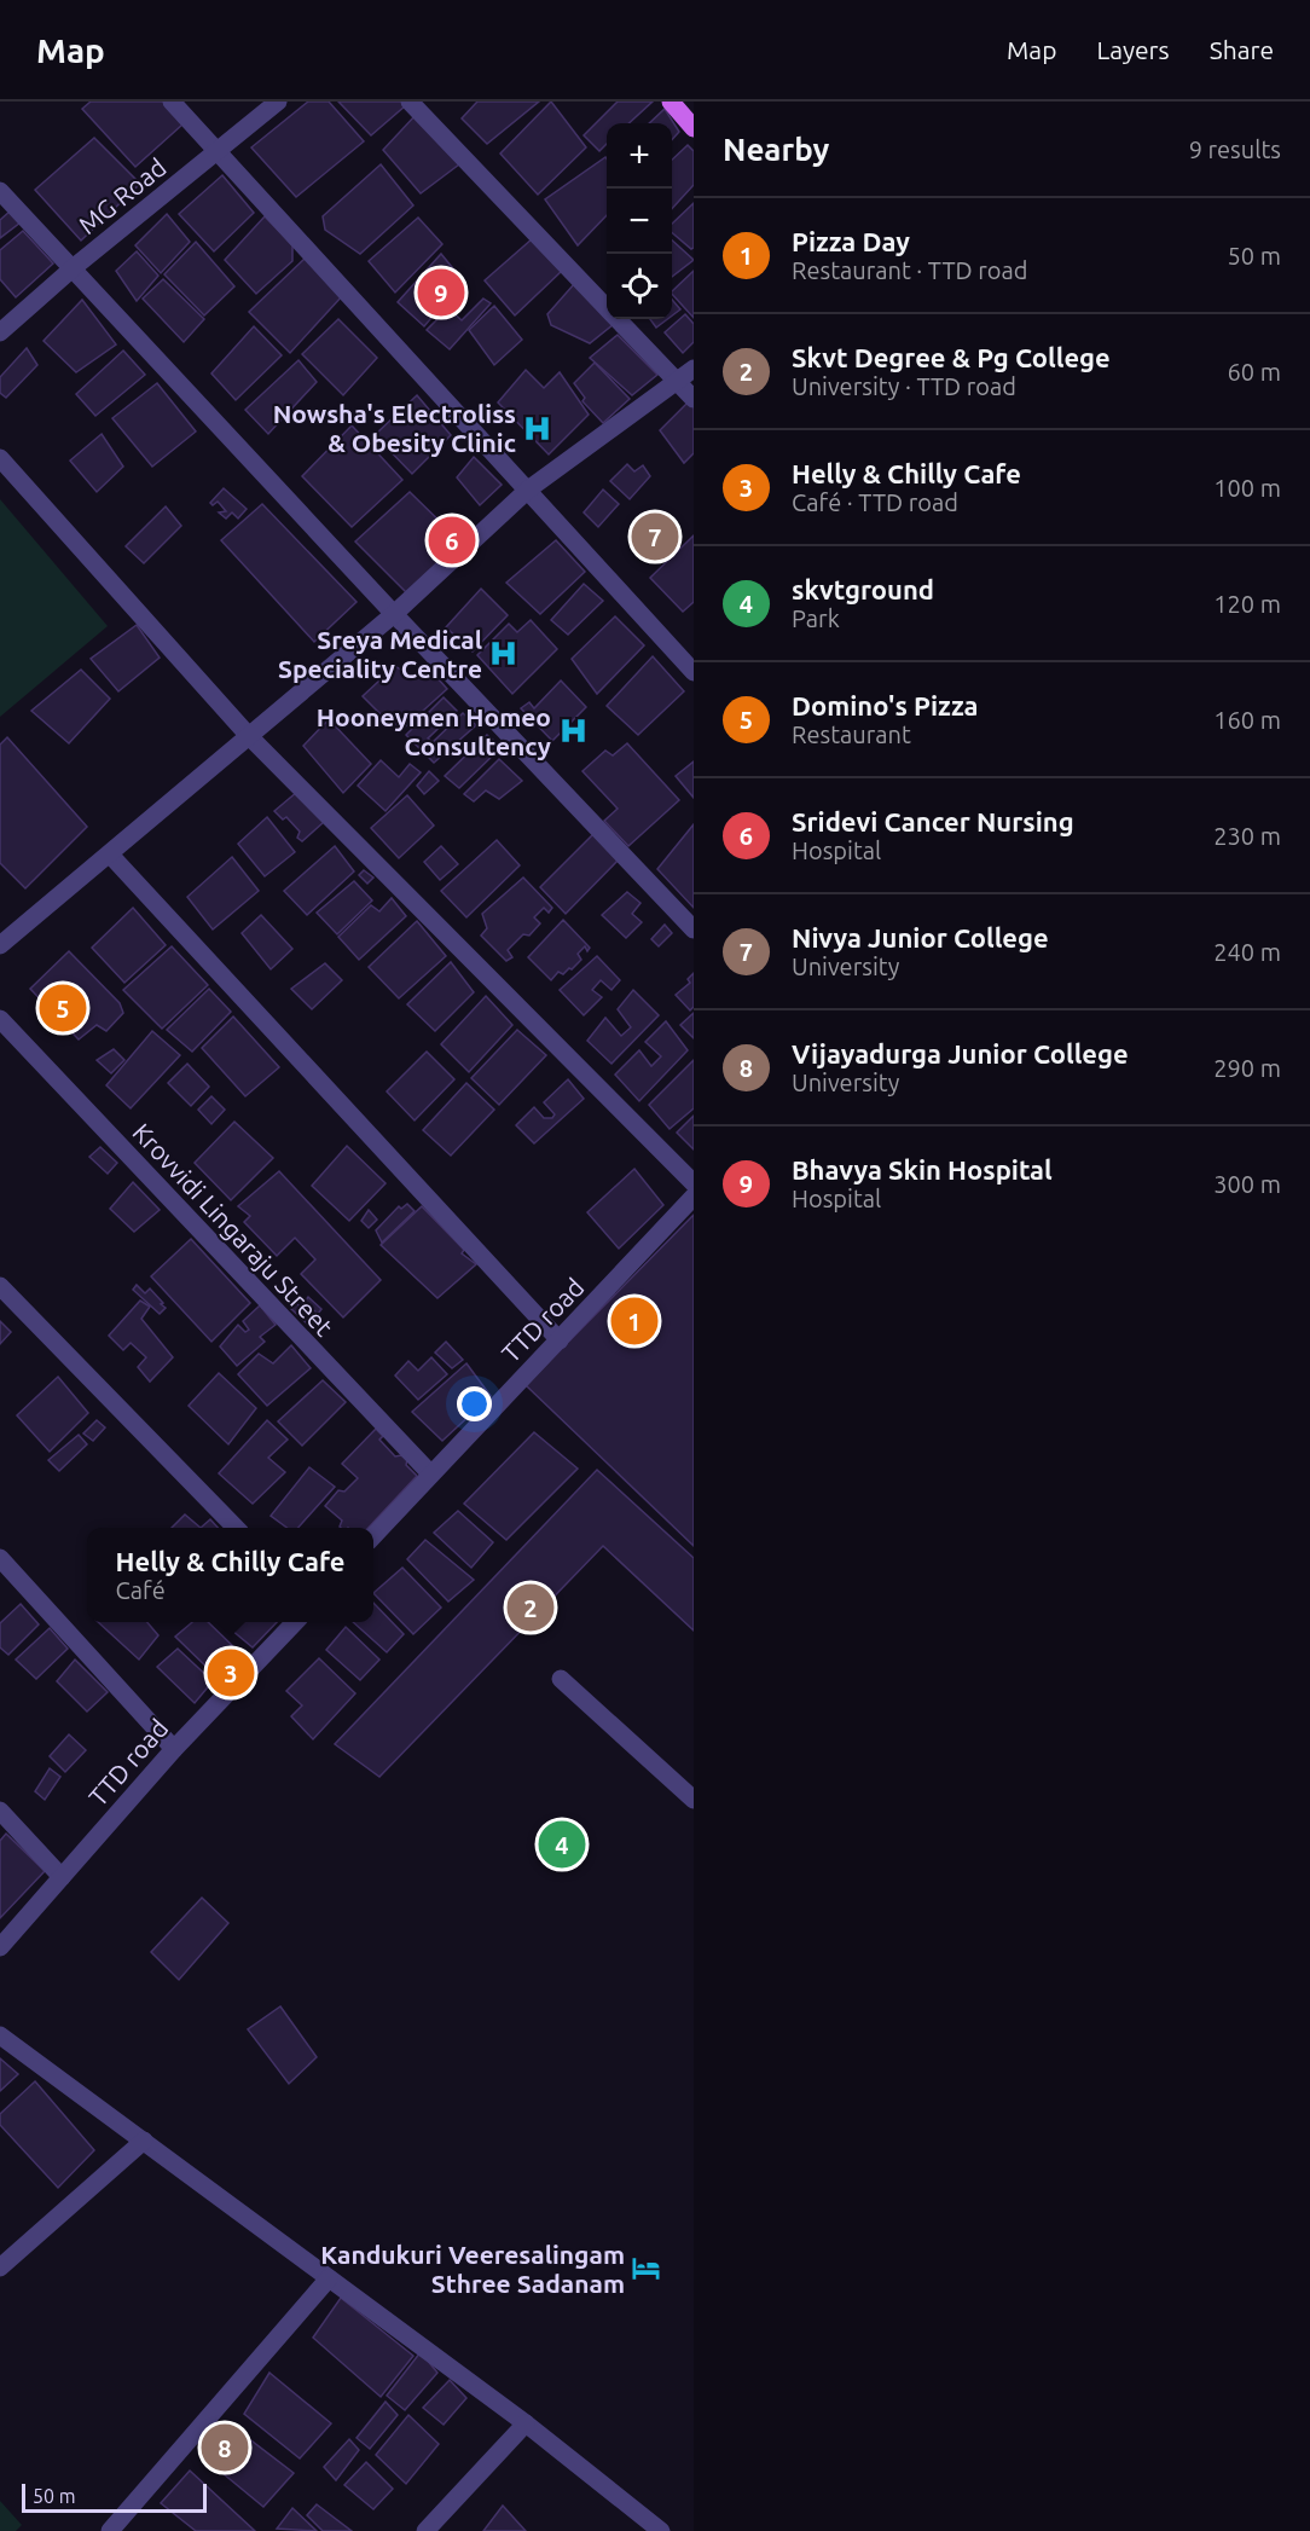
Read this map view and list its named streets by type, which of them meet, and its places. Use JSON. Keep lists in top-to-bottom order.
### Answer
{
  "streets": {
    "street": ["MG Road", "Krovvidi Lingaraju Street", "TTD road"]
  },
  "crossings": [
    ["Krovvidi Lingaraju Street", "TTD road"]
  ],
  "places": {
    "hospital": ["Nowsha's Electroliss & Obesity Clinic", "Sreya Medical Speciality Centre", "Hooneymen Homeo Consultency"],
    "hotel": ["Kandukuri Veeresalingam Sthree Sadanam"]
  },
  "scale_bar": "50 m",
  "page": {
    "header": "Map",
    "nav": ["Map", "Layers", "Share"],
    "heading": ["Nearby", "9 results"],
    "map_buttons": ["+", "−"],
    "list": [
      {
        "mark": "1",
        "name": "Pizza Day",
        "note": "Restaurant · TTD road",
        "value": "50 m"
      },
      {
        "mark": "2",
        "name": "Skvt Degree & Pg College",
        "note": "University · TTD road",
        "value": "60 m"
      },
      {
        "mark": "3",
        "name": "Helly & Chilly Cafe",
        "note": "Café · TTD road",
        "value": "100 m"
      },
      {
        "mark": "4",
        "name": "skvtground",
        "note": "Park",
        "value": "120 m"
      },
      {
        "mark": "5",
        "name": "Domino's Pizza",
        "note": "Restaurant",
        "value": "160 m"
      },
      {
        "mark": "6",
        "name": "Sridevi Cancer Nursing",
        "note": "Hospital",
        "value": "230 m"
      },
      {
        "mark": "7",
        "name": "Nivya Junior College",
        "note": "University",
        "value": "240 m"
      },
      {
        "mark": "8",
        "name": "Vijayadurga Junior College",
        "note": "University",
        "value": "290 m"
      },
      {
        "mark": "9",
        "name": "Bhavya Skin Hospital",
        "note": "Hospital",
        "value": "300 m"
      }
    ],
    "pins": [
      "9",
      "7",
      "6",
      "5",
      "1",
      "2",
      "3",
      "4",
      "8"
    ],
    "popup": ["Helly & Chilly Cafe", "Café"],
    "scale": "50 m"
  }
}
